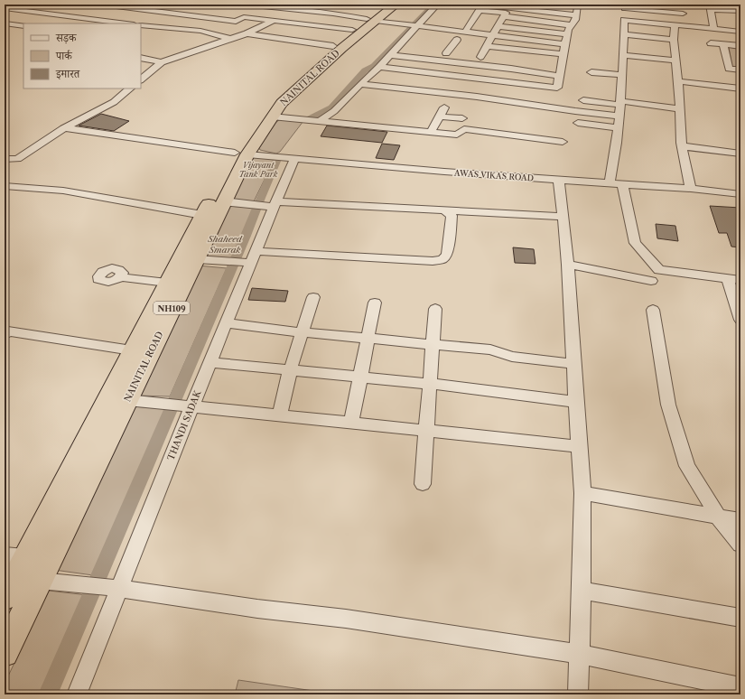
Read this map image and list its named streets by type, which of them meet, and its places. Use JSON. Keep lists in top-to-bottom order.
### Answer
{
  "streets": {
    "highway": ["NAINITAL ROAD", "NH109"],
    "street": ["AWAS VIKAS ROAD", "THANDI SADAK"]
  },
  "crossings": [
    ["NAINITAL ROAD", "AWAS VIKAS ROAD"],
    ["AWAS VIKAS ROAD", "THANDI SADAK"]
  ],
  "parks": ["Vijayant Tank Park", "Shaheed Smarak"],
  "legend": ["सड़क", "पार्क", "इमारत"]
}
